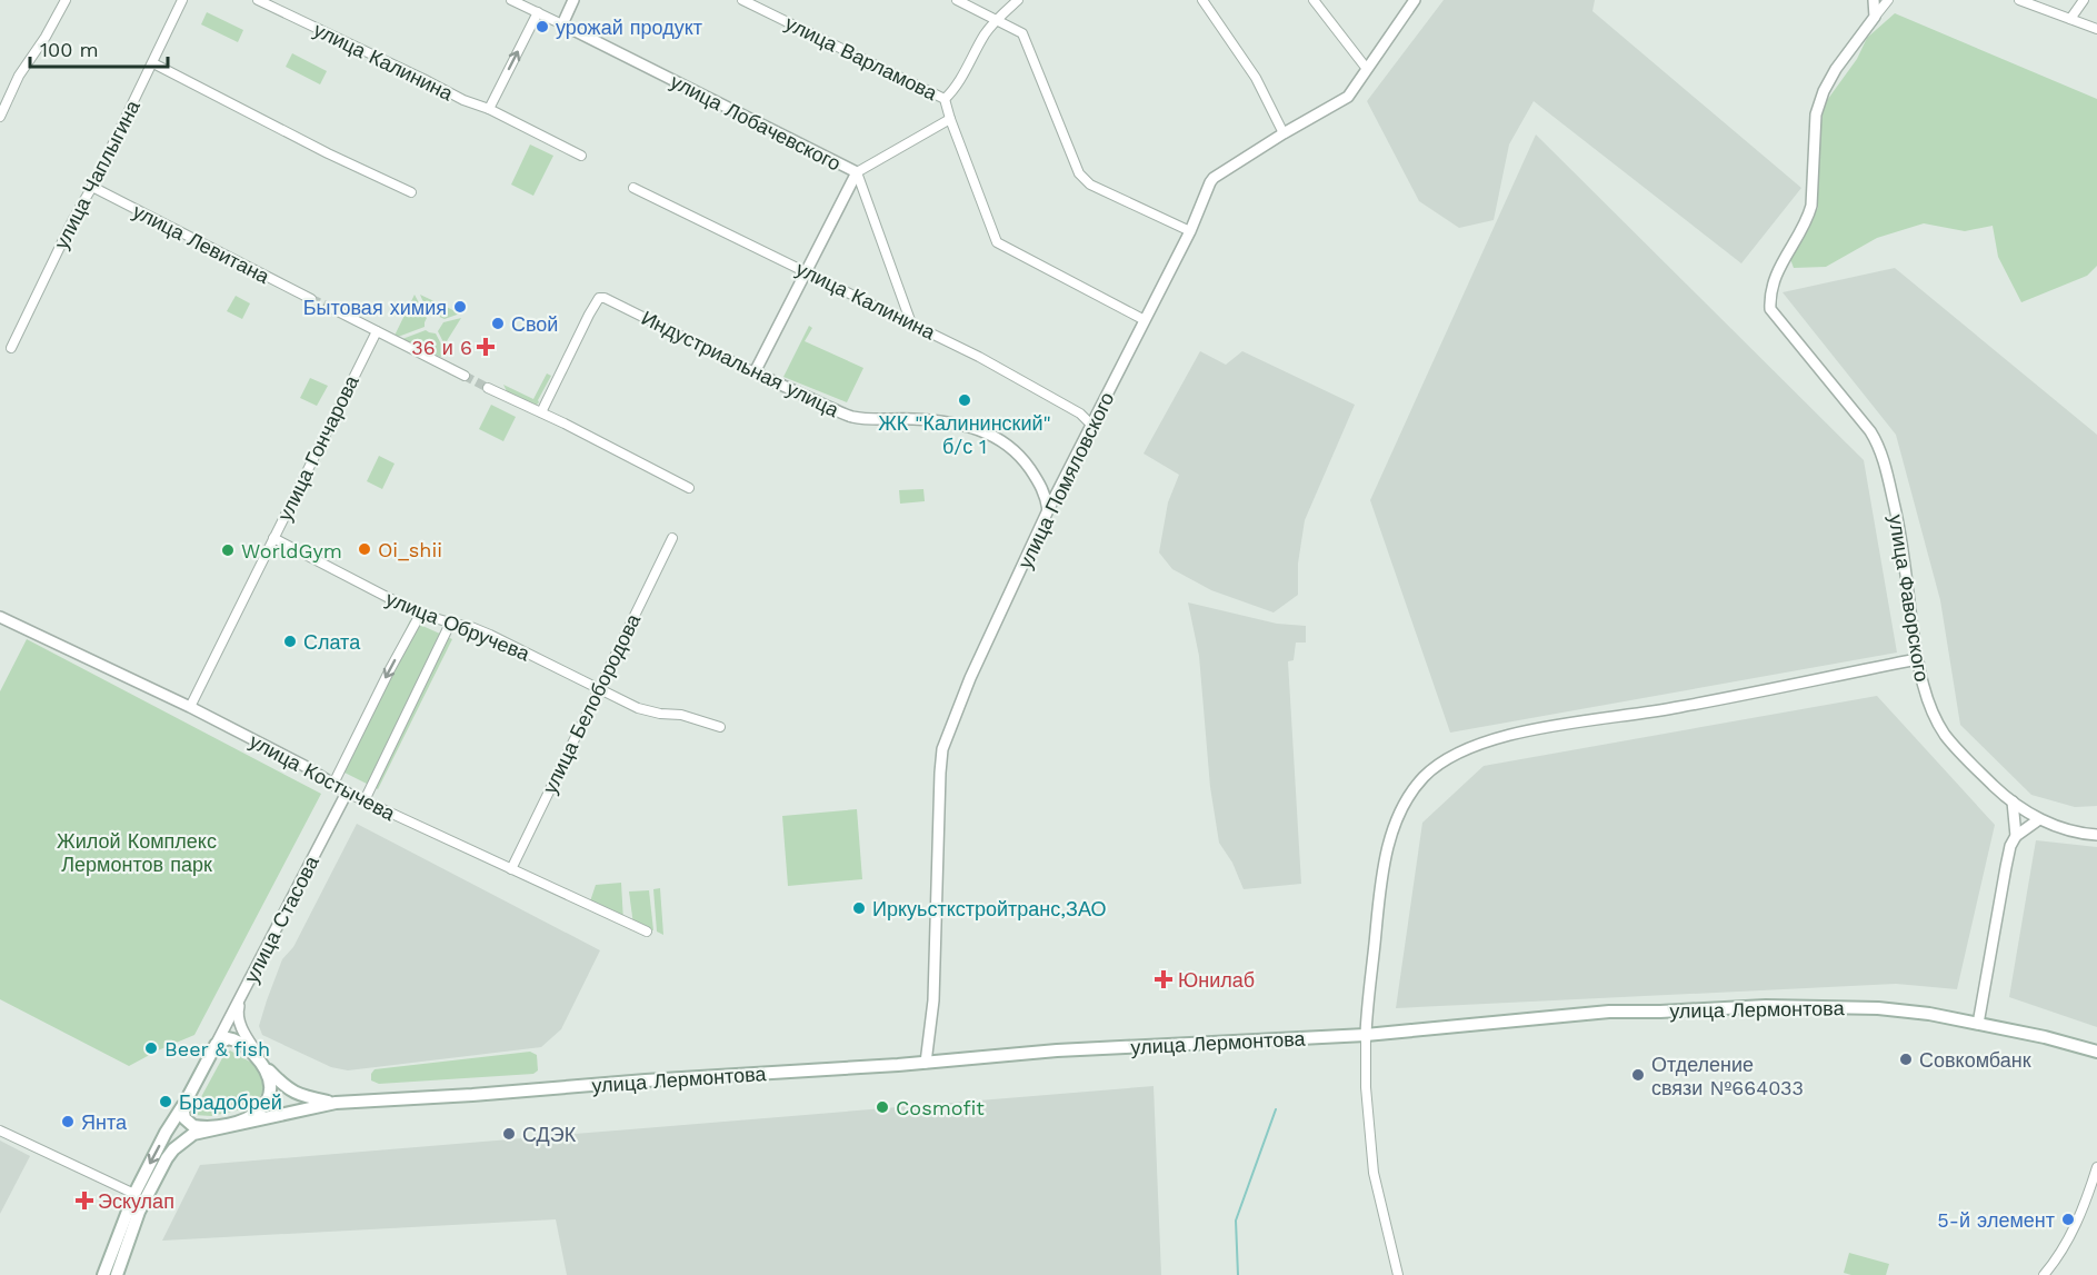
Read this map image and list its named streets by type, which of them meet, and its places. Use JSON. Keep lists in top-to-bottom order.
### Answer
{
  "streets": {
    "main road": ["улица Лермонтова"],
    "street": [
      "улица Варламова",
      "улица Калинина",
      "улица Лобачевского",
      "улица Чаплыгина",
      "улица Левитана",
      "Индустриальная улица",
      "улица Гончарова",
      "улица Помяловского",
      "улица Фаворского",
      "улица Обручева",
      "улица Белобородова",
      "улица Костычева",
      "улица Стасова"
    ]
  },
  "crossings": [
    ["улица Варламова", "улица Помяловского"],
    ["улица Калинина", "улица Лобачевского"],
    ["улица Калинина", "улица Помяловского"],
    ["улица Чаплыгина", "улица Левитана"],
    ["Индустриальная улица", "улица Помяловского"],
    ["улица Гончарова", "улица Обручева"],
    ["улица Гончарова", "улица Костычева"],
    ["улица Помяловского", "улица Лермонтова"],
    ["улица Обручева", "улица Белобородова"],
    ["улица Белобородова", "улица Костычева"],
    ["улица Костычева", "улица Стасова"],
    ["улица Стасова", "улица Лермонтова"]
  ],
  "parks": ["Жилой Комплекс Лермонтов парк"],
  "places": {
    "other": [
      "урожай продукт",
      "Бытовая химия",
      "Свой",
      "ЖК \"Калининский\" б/с 1",
      "Oi_shii",
      "WorldGym",
      "Слата",
      "Иркуьсткстройтранс,ЗАО",
      "Beer & fish",
      "Совкомбанк",
      "Отделение связи №664033",
      "Брадобрей",
      "Cosmofit",
      "Янта",
      "СДЭК",
      "5-й элемент"
    ],
    "health": ["36 и 6", "Юнилаб", "Эскулап"]
  },
  "scale_bar": "100 m"
}
